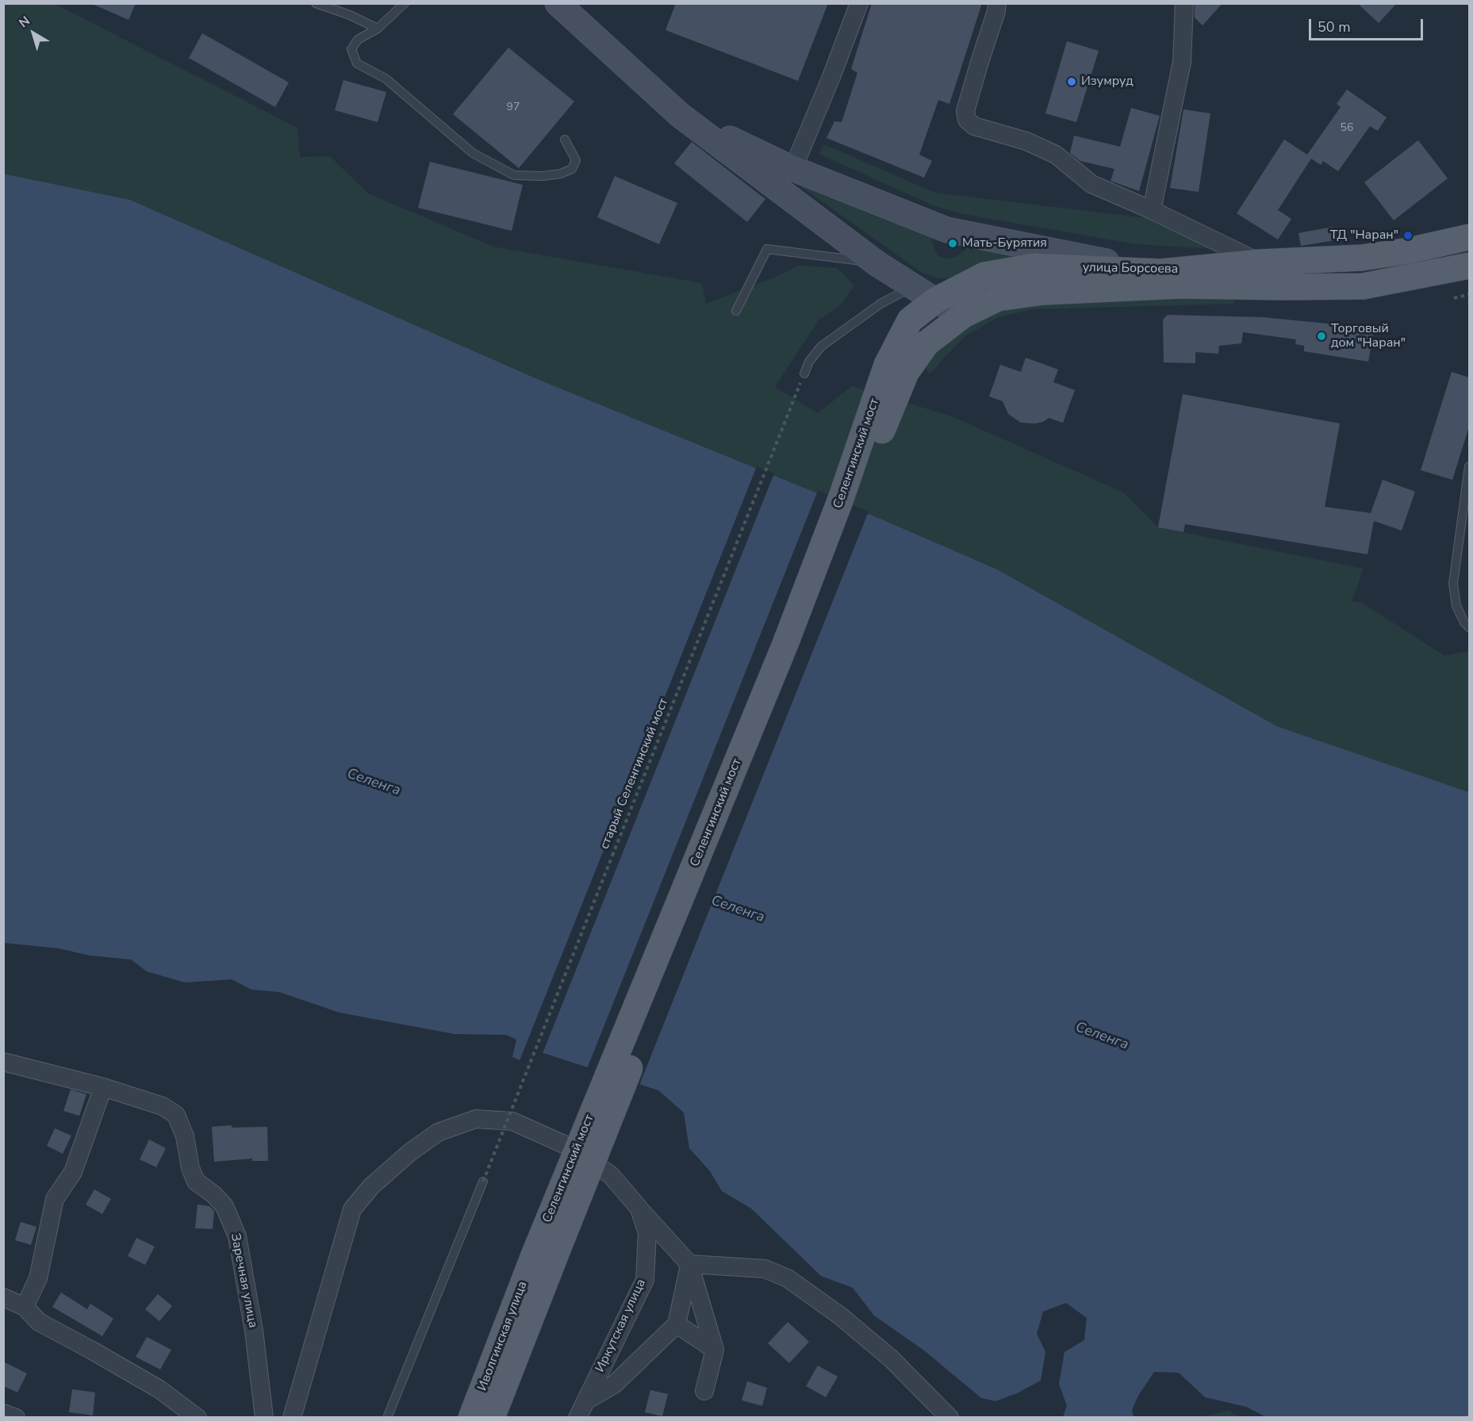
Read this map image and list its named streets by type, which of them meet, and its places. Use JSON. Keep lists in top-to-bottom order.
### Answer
{
  "streets": {
    "main road": ["улица Борсоева", "Селенгинский мост", "Иволгинская улица"],
    "street": ["Заречная улица", "Иркутская улица"],
    "path": ["старый Селенгинский мост"]
  },
  "crossings": [
    ["улица Борсоева", "Селенгинский мост"],
    ["Селенгинский мост", "Иволгинская улица"]
  ],
  "water": ["Селенга"],
  "places": [
    "Изумруд",
    "ТД \"Наран\"",
    "Мать-Бурятия",
    "Торговый дом \"Наран\""
  ],
  "house_numbers": ["97", "56"],
  "scale_bar": "50 m",
  "north": "top left"
}
